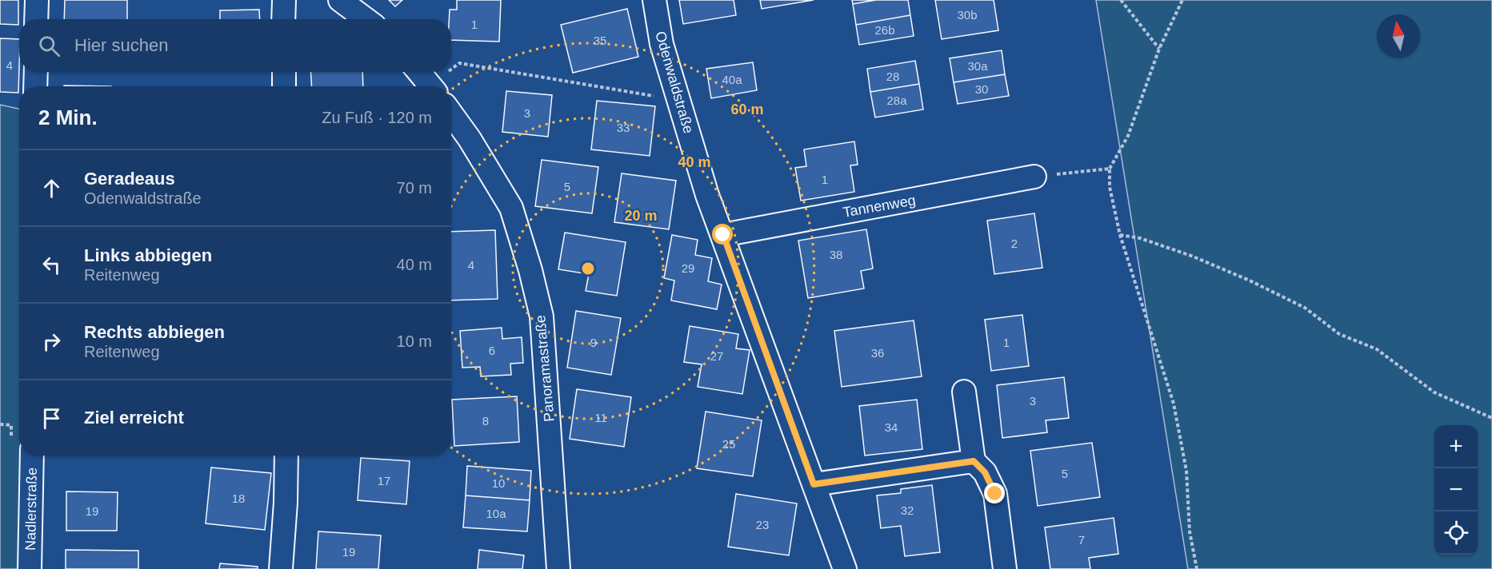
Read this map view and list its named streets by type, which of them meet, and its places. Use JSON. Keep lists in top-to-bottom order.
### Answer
{
  "streets": {
    "street": [
      "Odenwaldstraße",
      "Tannenweg",
      "Panoramastraße",
      "Nadlerstraße"
    ]
  },
  "crossings": [
    ["Odenwaldstraße", "Tannenweg"]
  ],
  "house_numbers": [
    "30b",
    "1",
    "26b",
    "35",
    "4",
    "30a",
    "28",
    "40a",
    "30",
    "28a",
    "3",
    "33",
    "1",
    "5",
    "2",
    "38",
    "4",
    "29",
    "9",
    "1",
    "6",
    "36",
    "27",
    "3",
    "11",
    "8",
    "34",
    "25",
    "5",
    "17",
    "10",
    "18",
    "32",
    "19",
    "10a",
    "23",
    "7",
    "19"
  ],
  "north": "top",
  "page": {
    "search": "Hier suchen",
    "heading": ["2 Min.", "Zu Fuß · 120 m"],
    "list": [
      ["Geradeaus", "Odenwaldstraße", "70 m"],
      ["Links abbiegen", "Reitenweg", "40 m"],
      ["Rechts abbiegen", "Reitenweg", "10 m"],
      "Ziel erreicht"
    ],
    "map_buttons": ["+", "−"]
  },
  "rings": ["60 m", "40 m", "20 m"]
}
